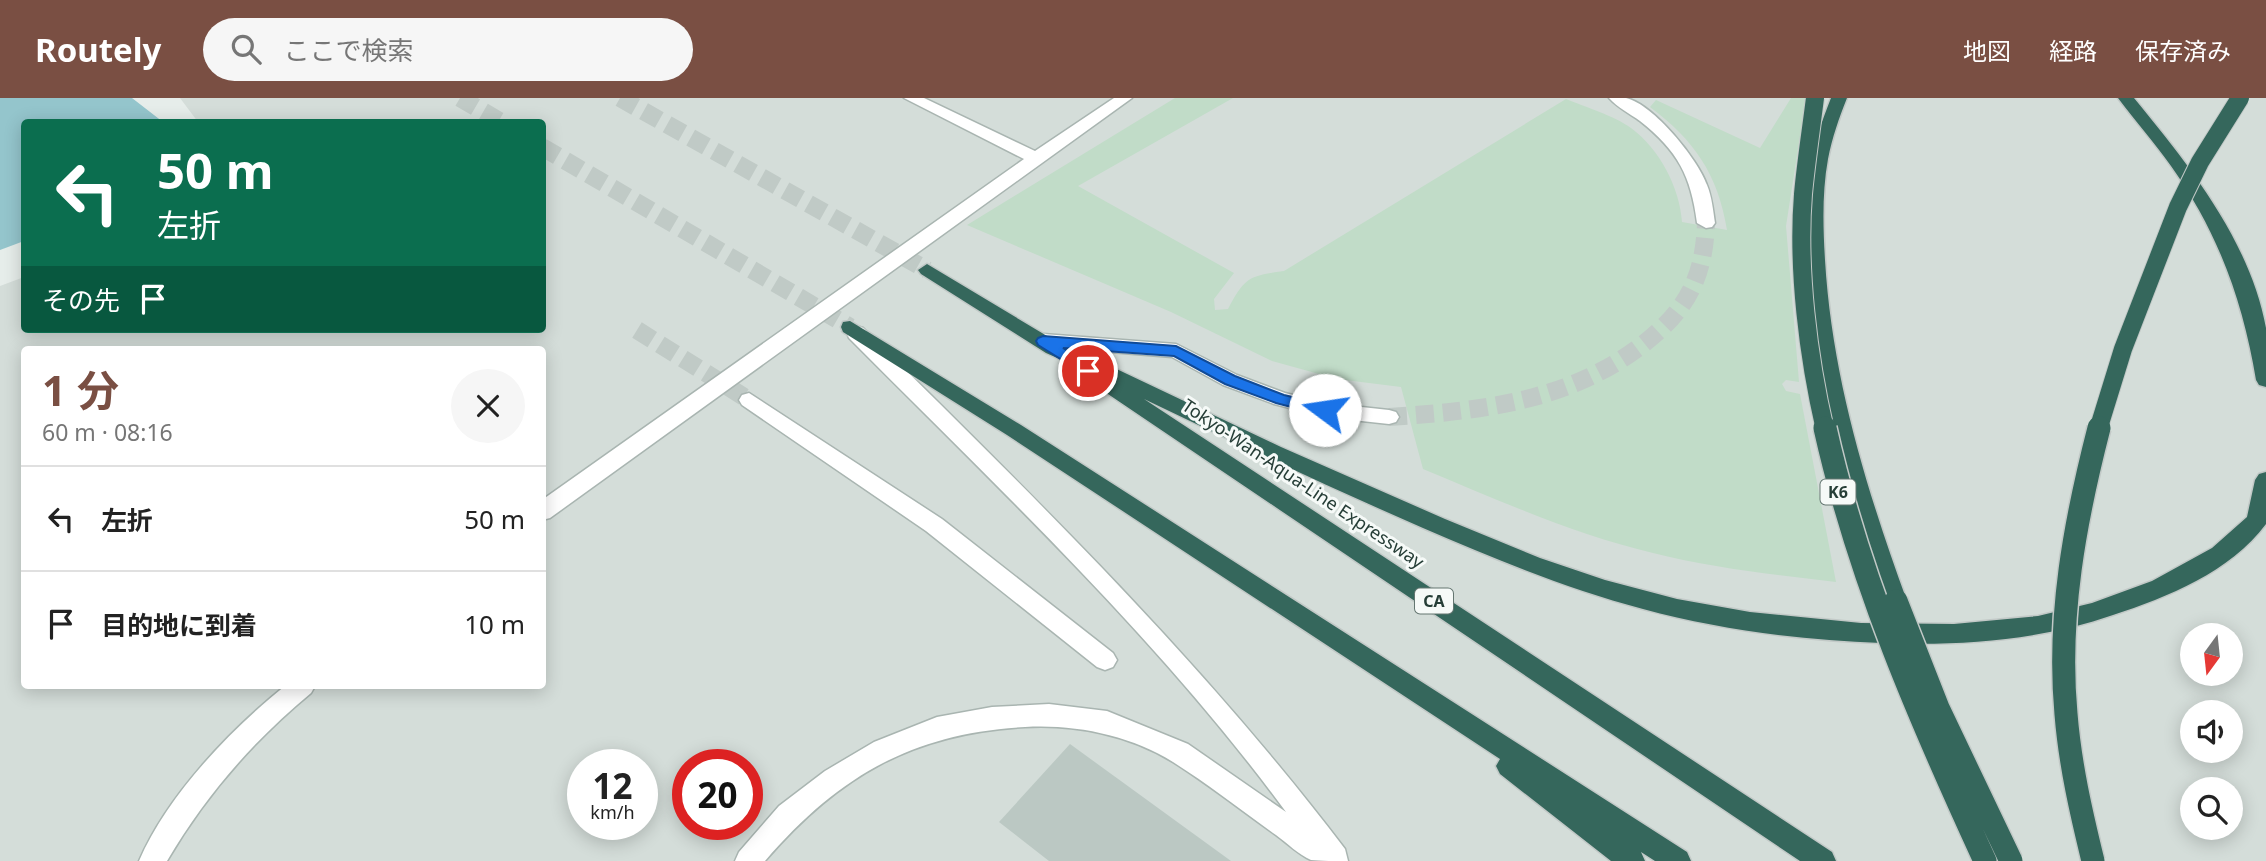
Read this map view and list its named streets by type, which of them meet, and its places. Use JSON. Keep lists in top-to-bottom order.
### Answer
{
  "streets": {
    "highway": ["Tokyo-Wan-Aqua-Line Expressway", "K6", "CA"]
  },
  "north": "bottom",
  "page": {
    "header": "Routely",
    "search": "ここで検索",
    "nav": ["地図", "経路", "保存済み"],
    "turn": ["50 m", "左折"],
    "then": "その先",
    "heading": ["1 分", "60 m · 08:16"],
    "list": [
      {
        "name": "左折",
        "value": "50 m"
      },
      {
        "name": "目的地に到着",
        "value": "10 m"
      }
    ],
    "speed": "12 km/h",
    "limit": "20"
  }
}
